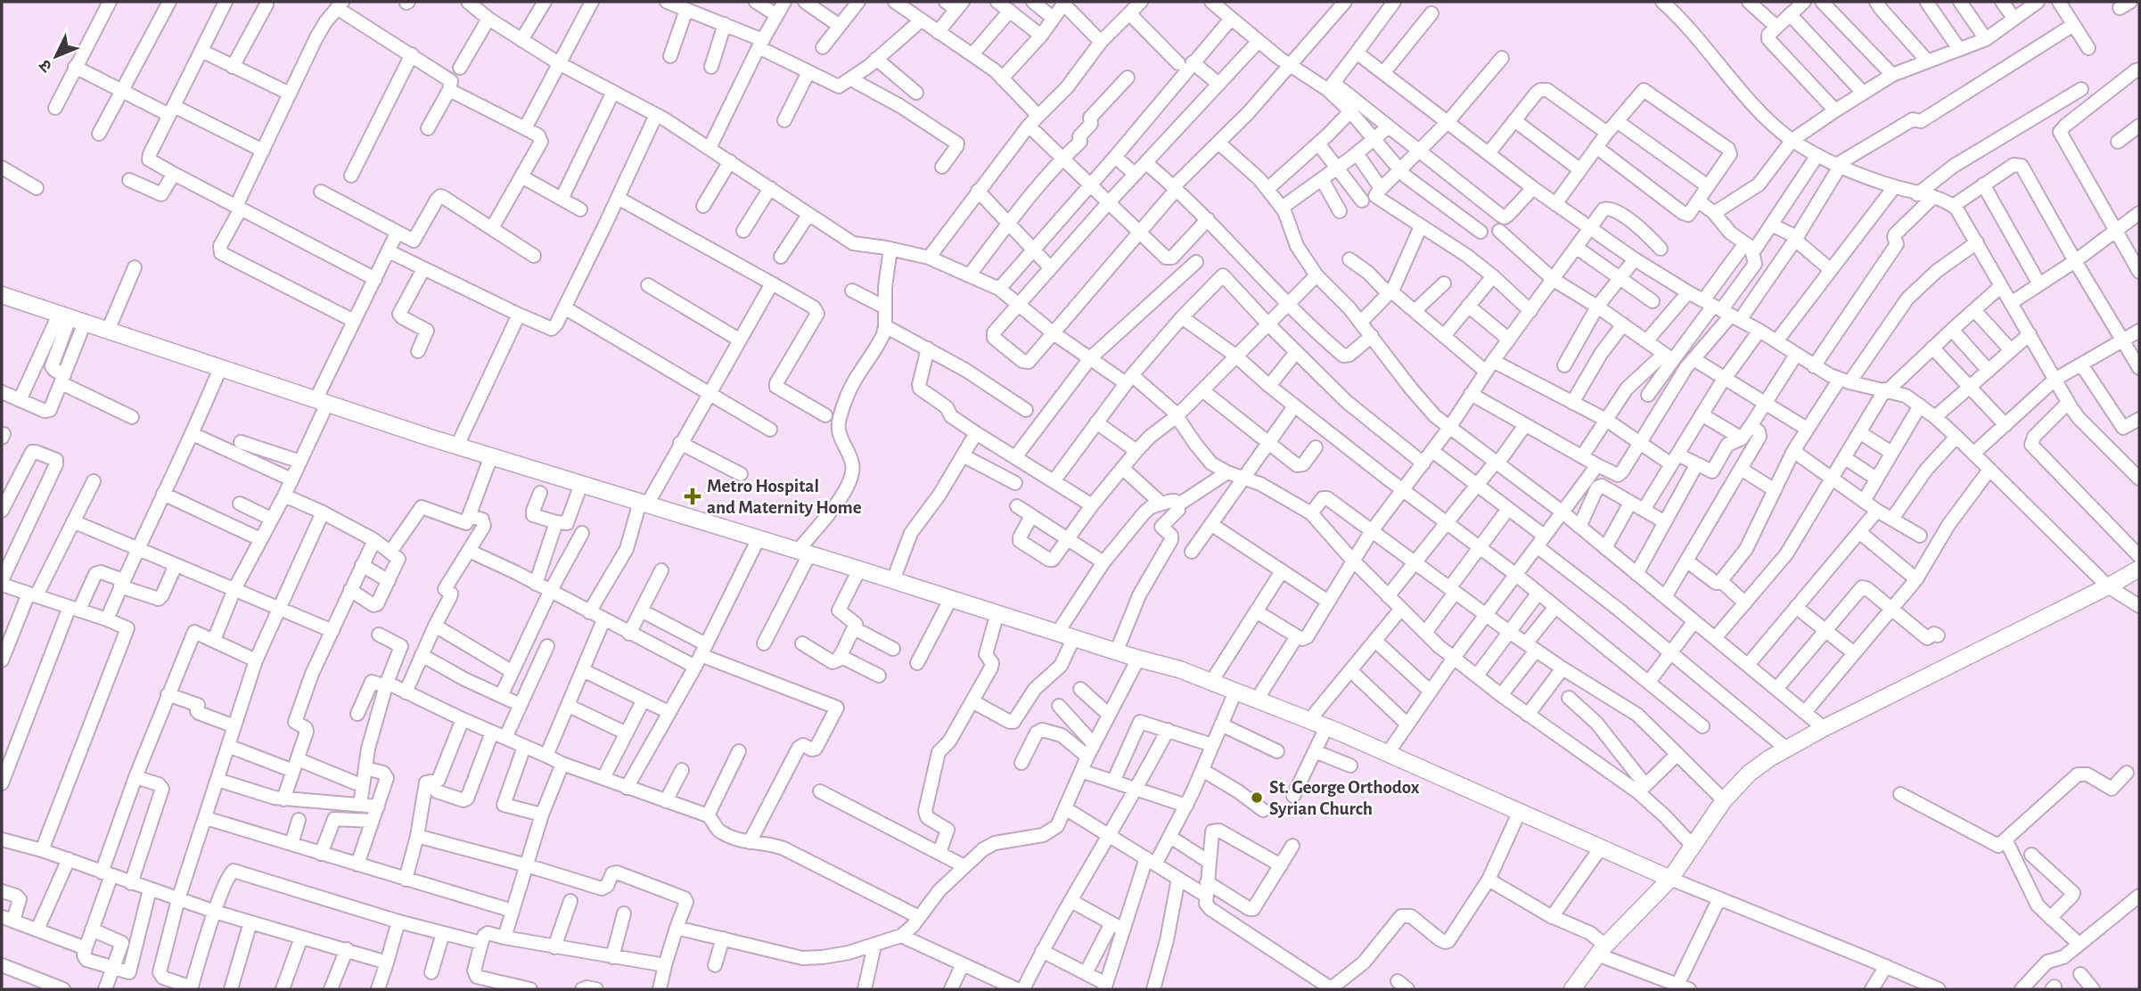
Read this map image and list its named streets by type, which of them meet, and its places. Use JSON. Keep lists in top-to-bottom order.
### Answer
{
  "places": {
    "health": ["Metro Hospital and Maternity Home"],
    "other": ["St. George Orthodox Syrian Church"]
  },
  "north": "bottom left"
}
